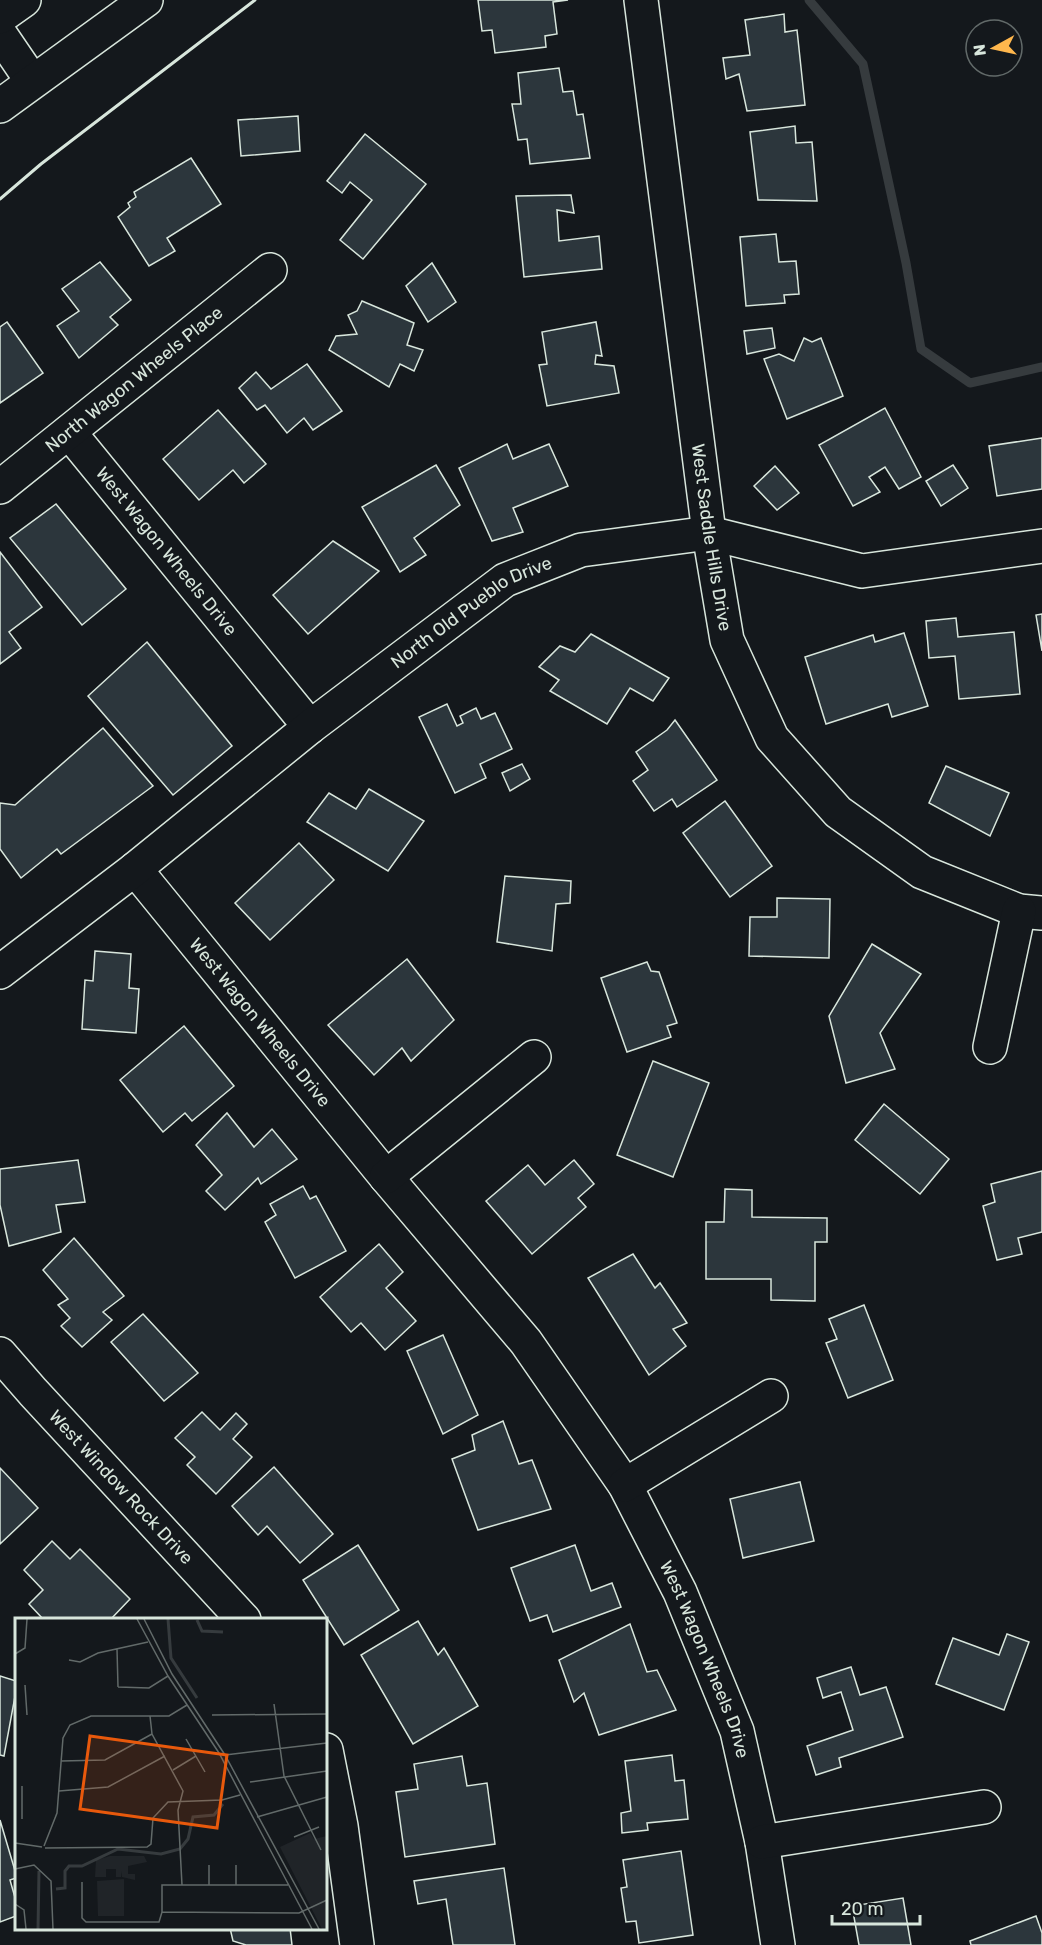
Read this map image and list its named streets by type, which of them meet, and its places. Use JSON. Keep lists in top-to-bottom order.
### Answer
{
  "streets": {
    "street": [
      "North Wagon Wheels Place",
      "West Saddle Hills Drive",
      "West Wagon Wheels Drive",
      "North Old Pueblo Drive",
      "West Window Rock Drive"
    ]
  },
  "crossings": [
    ["North Wagon Wheels Place", "West Wagon Wheels Drive"],
    ["West Saddle Hills Drive", "North Old Pueblo Drive"],
    ["West Wagon Wheels Drive", "North Old Pueblo Drive"]
  ],
  "scale_bar": "20 m",
  "north": "left"
}
